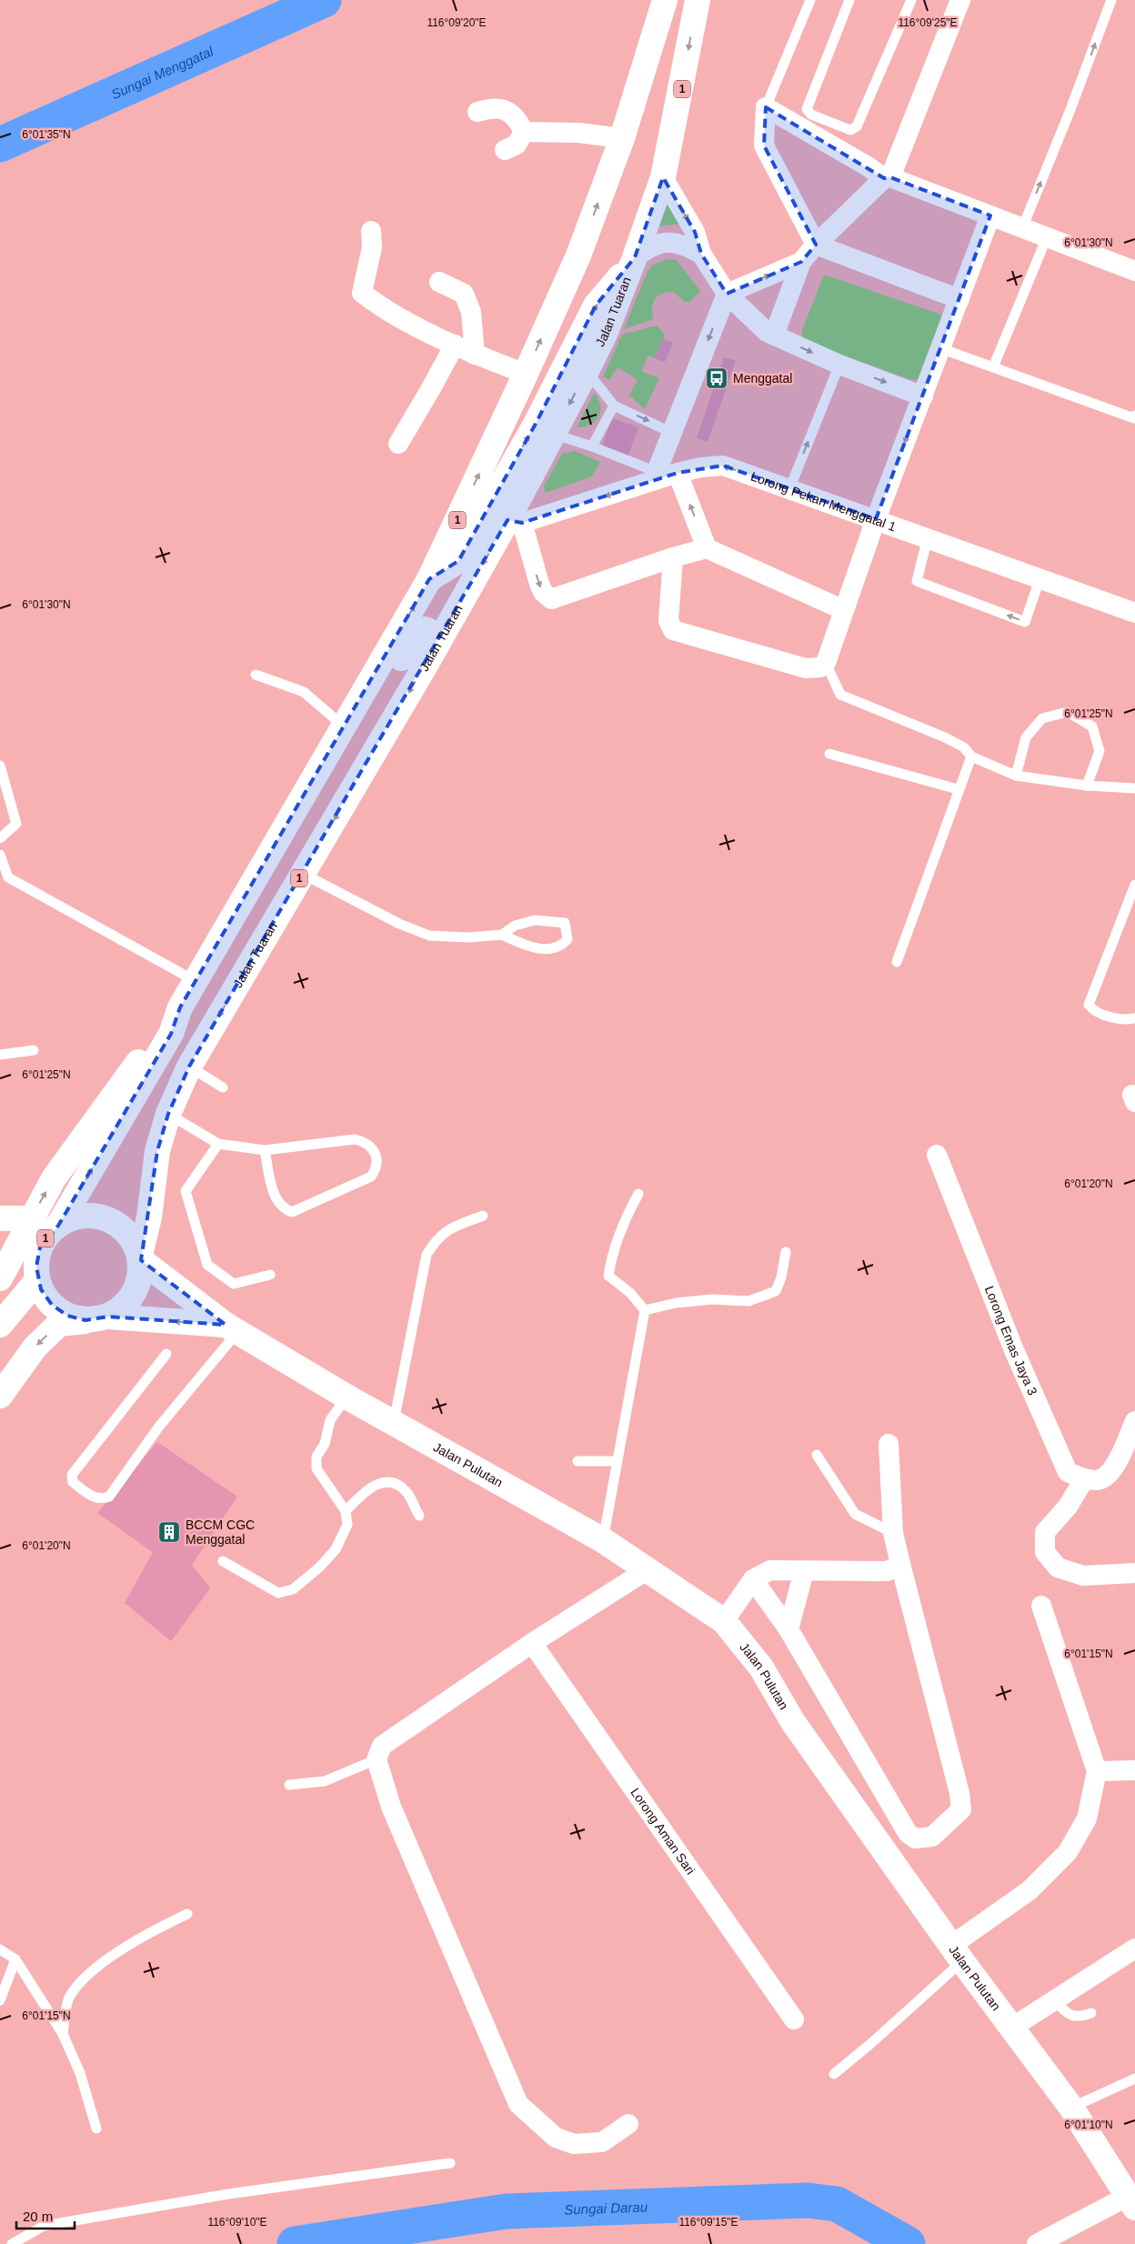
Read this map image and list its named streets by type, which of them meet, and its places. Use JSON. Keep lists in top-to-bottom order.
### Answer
{
  "streets": {
    "main road": ["1", "Jalan Tuaran", "Jalan Pulutan"],
    "street": ["Lorong Pekan Menggatal 1", "Lorong Emas Jaya 3", "Lorong Aman Sari"]
  },
  "crossings": [
    ["1", "Jalan Tuaran"],
    ["1", "Jalan Pulutan"],
    ["Jalan Tuaran", "Lorong Pekan Menggatal 1"],
    ["Jalan Tuaran", "Jalan Pulutan"]
  ],
  "one_way": ["Lorong Pekan Menggatal 1"],
  "water": ["Sungai Menggatal", "Sungai Darau"],
  "places": {
    "bus stop": ["Menggatal"],
    "building": ["BCCM CGC Menggatal"]
  },
  "scale_bar": "20 m",
  "coordinates": [
    "116°09'20\"E",
    "116°09'25\"E",
    "6°01'35\"N",
    "6°01'30\"N",
    "6°01'25\"N",
    "6°01'20\"N",
    "6°01'15\"N",
    "6°01'10\"N",
    "116°09'10\"E",
    "116°09'15\"E"
  ]
}
